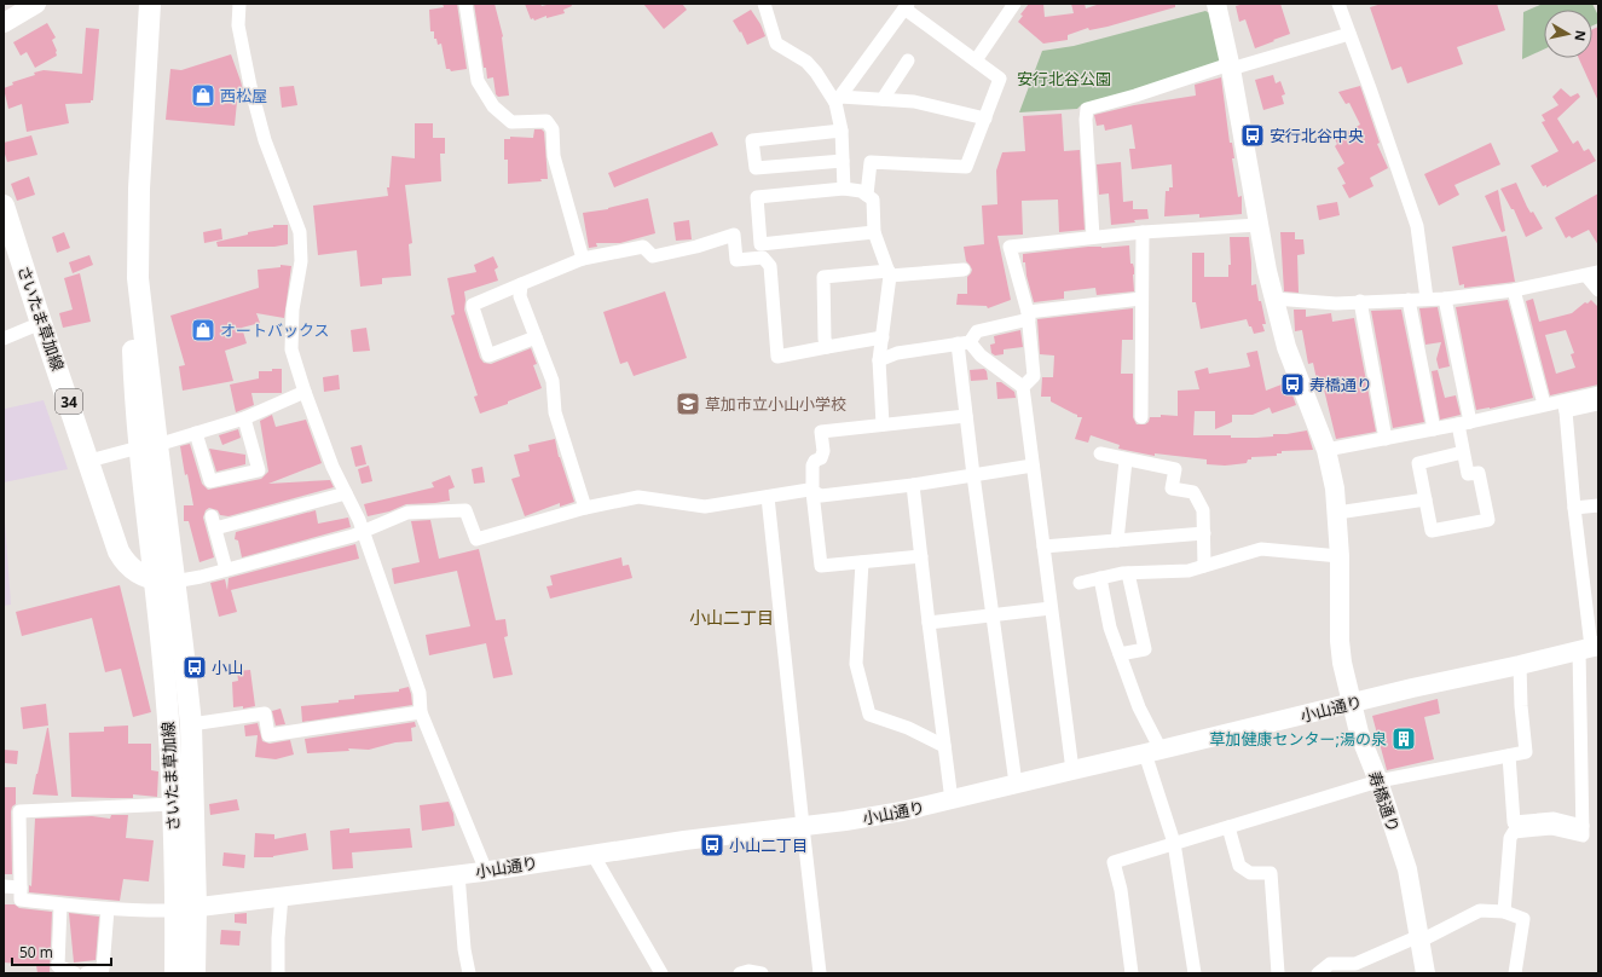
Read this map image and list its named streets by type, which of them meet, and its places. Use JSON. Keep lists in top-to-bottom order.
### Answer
{
  "streets": {
    "main road": ["さいたま草加線", "34"],
    "street": ["小山通り", "寿橋通り"]
  },
  "crossings": [
    ["さいたま草加線", "小山通り"],
    ["小山通り", "寿橋通り"]
  ],
  "districts": ["小山二丁目"],
  "parks": ["安行北谷公園"],
  "places": {
    "shop": ["西松屋", "オートバックス"],
    "bus stop": [
      "安行北谷中央",
      "寿橋通り",
      "小山",
      "小山二丁目"
    ],
    "school or university": ["草加市立小山小学校"],
    "building": ["草加健康センター;湯の泉"]
  },
  "scale_bar": "50 m",
  "north": "right"
}
